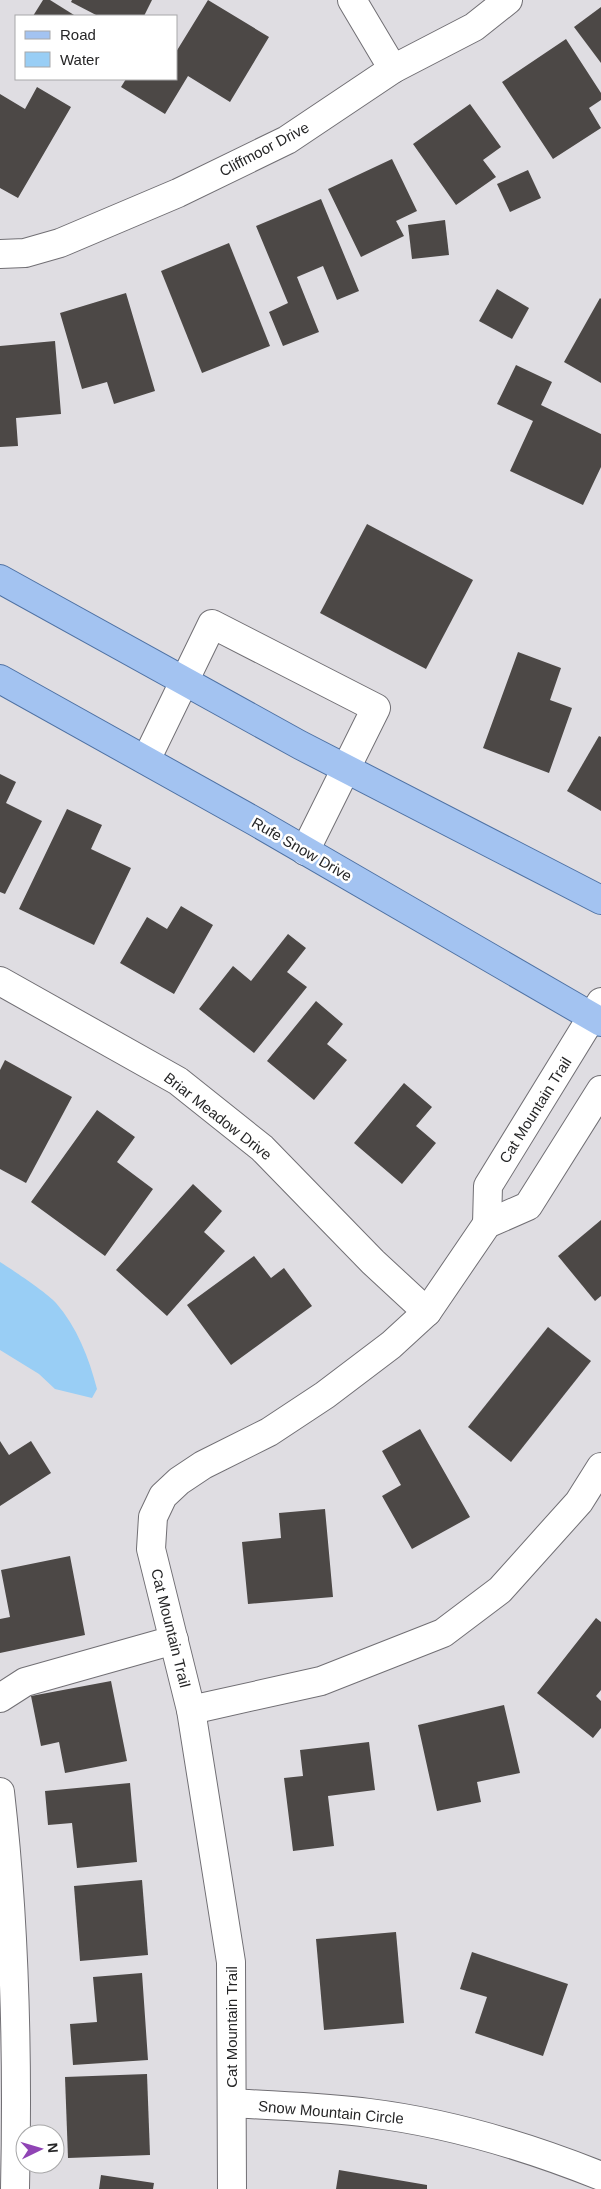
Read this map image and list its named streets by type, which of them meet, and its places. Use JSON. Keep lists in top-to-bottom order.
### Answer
{
  "streets": {
    "main road": ["Rufe Snow Drive"],
    "street": [
      "Cliffmoor Drive",
      "Cat Mountain Trail",
      "Briar Meadow Drive",
      "Snow Mountain Circle"
    ]
  },
  "crossings": [
    ["Rufe Snow Drive", "Cat Mountain Trail"],
    ["Cat Mountain Trail", "Briar Meadow Drive"],
    ["Cat Mountain Trail", "Snow Mountain Circle"]
  ],
  "legend": ["Road", "Water"],
  "north": "right"
}
